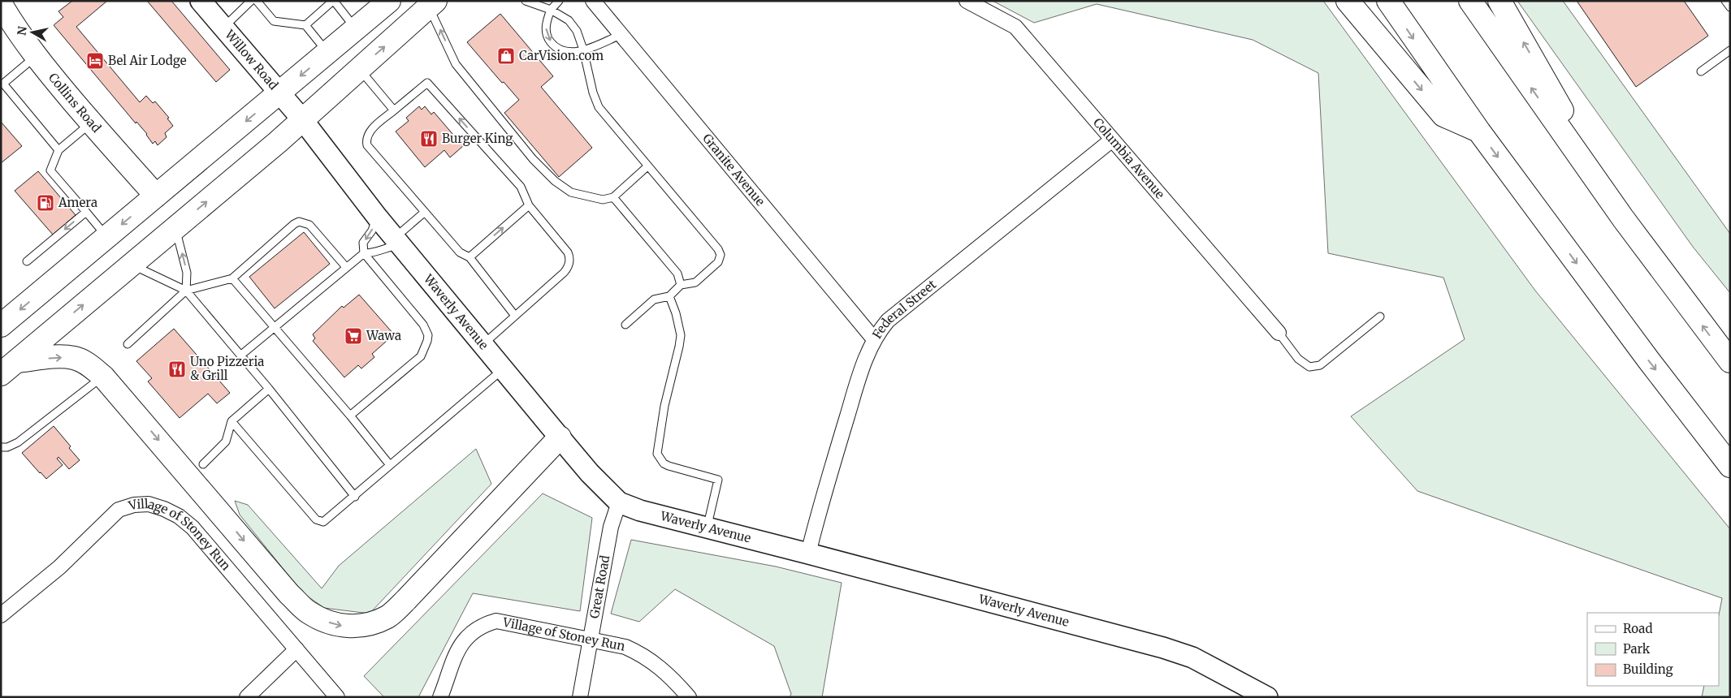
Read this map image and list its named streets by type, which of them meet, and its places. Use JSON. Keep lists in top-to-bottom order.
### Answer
{
  "streets": {
    "main road": ["Collins Road"],
    "street": [
      "Willow Road",
      "Columbia Avenue",
      "Granite Avenue",
      "Federal Street",
      "Waverly Avenue",
      "Village of Stoney Run",
      "Great Road"
    ]
  },
  "crossings": [
    ["Willow Road", "Waverly Avenue"],
    ["Columbia Avenue", "Federal Street"],
    ["Granite Avenue", "Federal Street"],
    ["Federal Street", "Waverly Avenue"],
    ["Waverly Avenue", "Great Road"],
    ["Village of Stoney Run", "Great Road"]
  ],
  "places": {
    "shop": ["CarVision.com"],
    "hotel": ["Bel Air Lodge"],
    "restaurant": ["Burger King", "Uno Pizzeria & Grill"],
    "fuel station": ["Amera"],
    "supermarket": ["Wawa"]
  },
  "legend": ["Road", "Park", "Building"],
  "north": "left"
}
